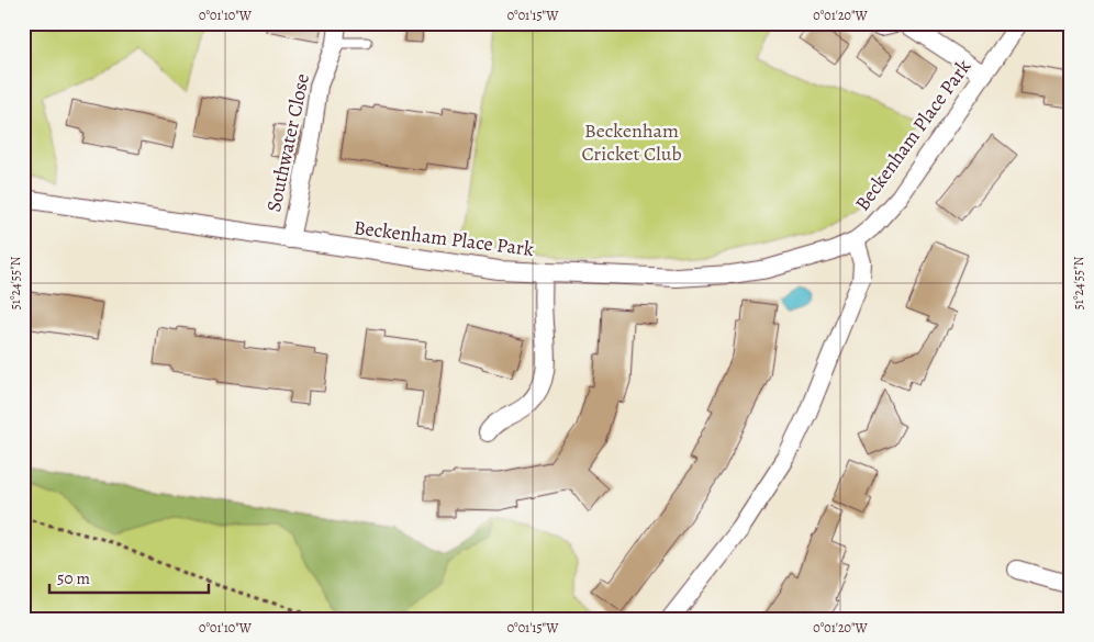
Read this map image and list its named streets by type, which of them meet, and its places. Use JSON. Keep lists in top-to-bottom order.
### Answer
{
  "streets": {
    "street": ["Beckenham Place Park", "Southwater Close"]
  },
  "crossings": [
    ["Beckenham Place Park", "Southwater Close"]
  ],
  "parks": ["Beckenham Cricket Club"],
  "scale_bar": "50 m",
  "coordinates": [
    "0°01'10\"W",
    "0°01'15\"W",
    "0°01'20\"W",
    "51°24'55\"N"
  ]
}
